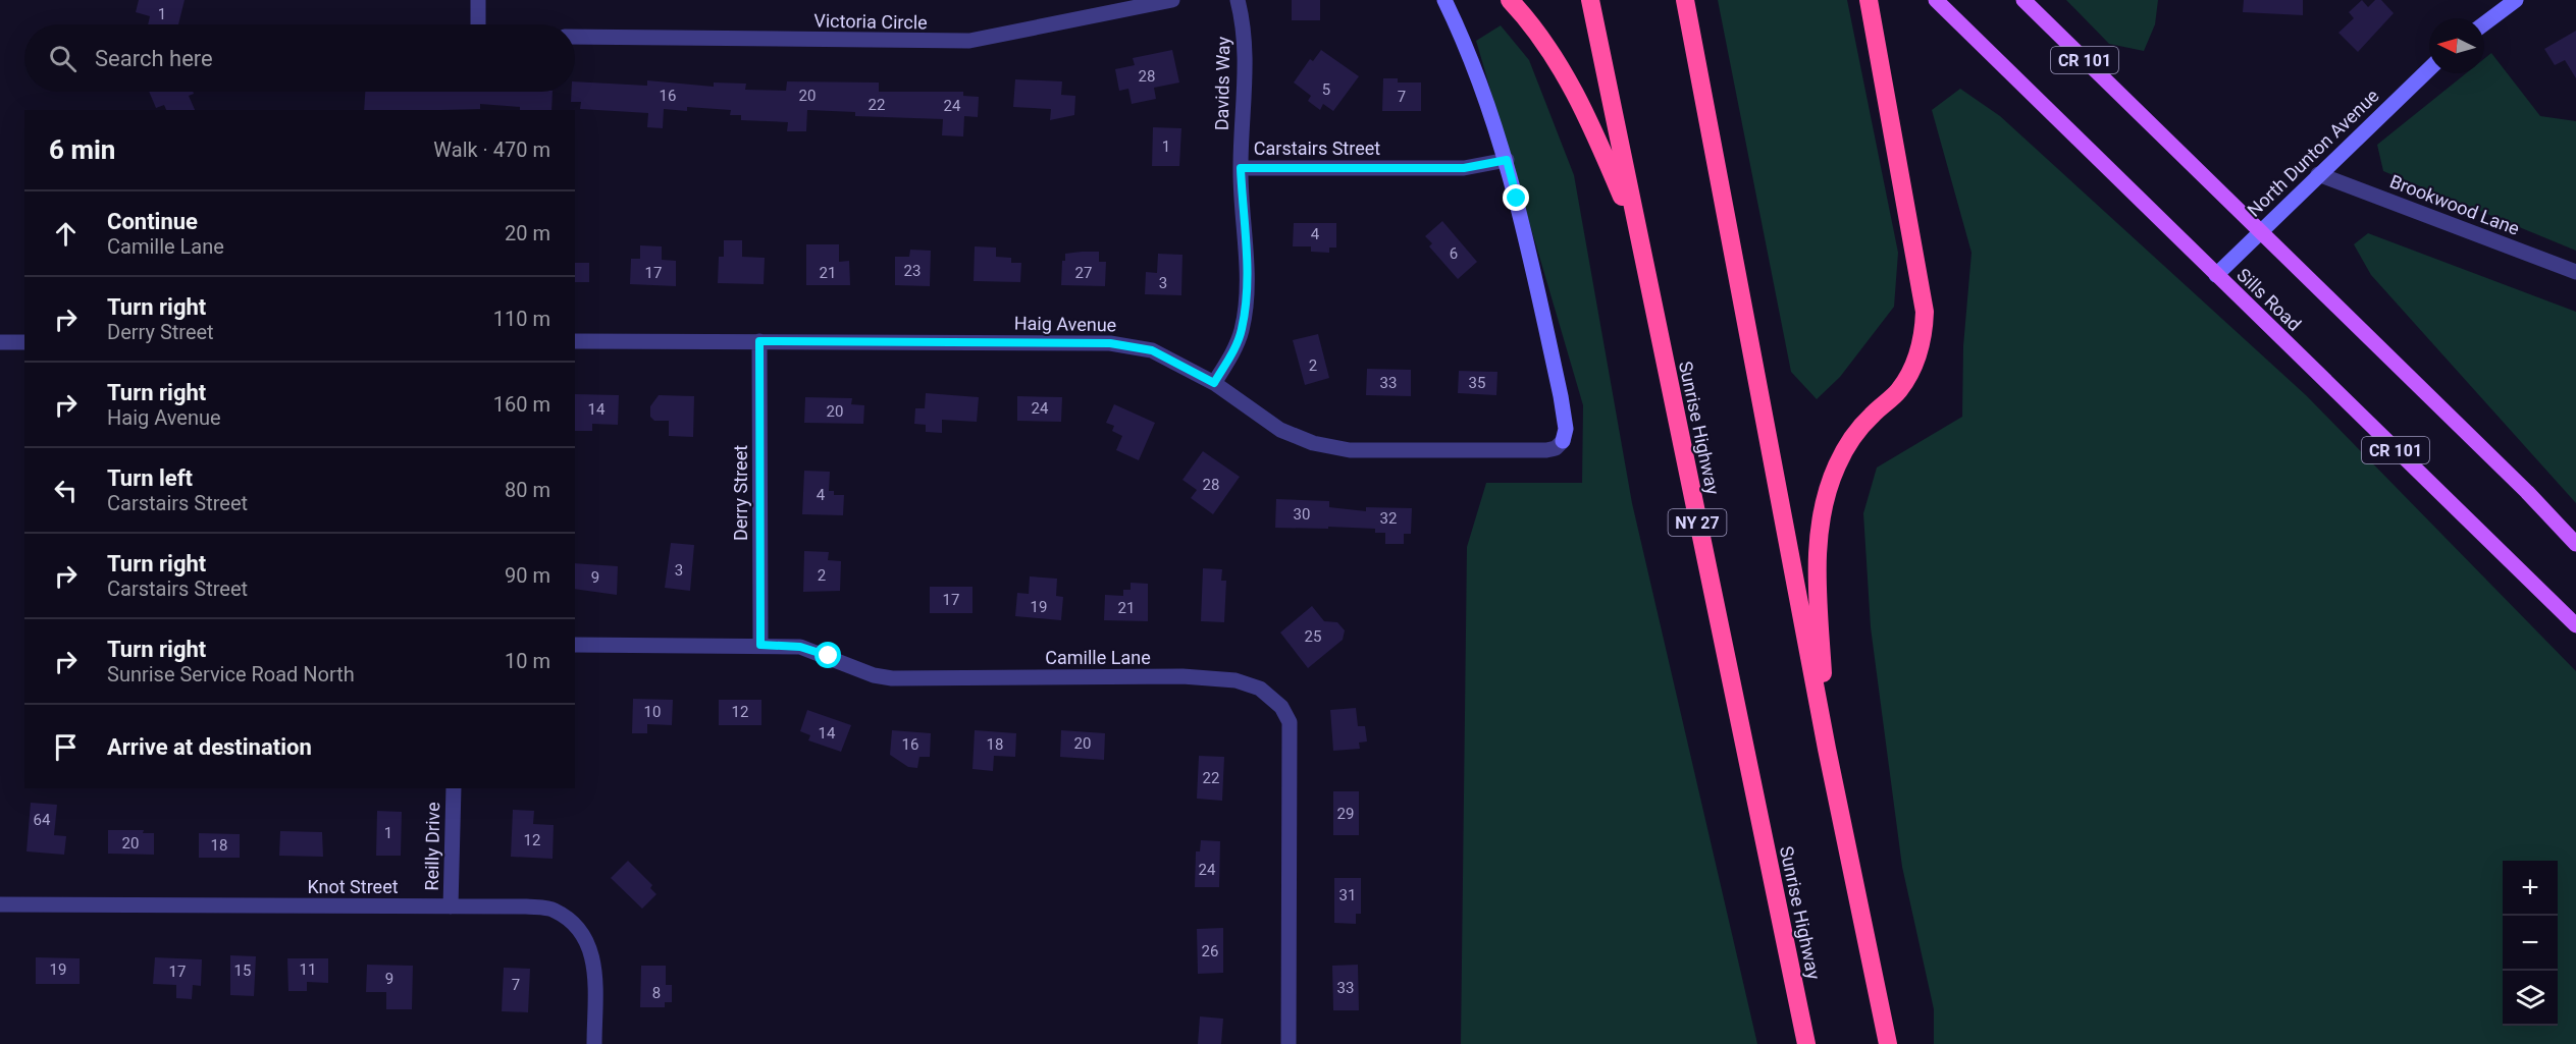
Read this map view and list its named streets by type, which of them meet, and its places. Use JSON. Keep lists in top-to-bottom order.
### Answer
{
  "streets": {
    "highway": ["Sunrise Highway", "NY 27"],
    "main road": ["CR 101", "Sills Road"],
    "street": [
      "Victoria Circle",
      "Davids Way",
      "Carstairs Street",
      "North Dunton Avenue",
      "Brookwood Lane",
      "Haig Avenue",
      "Derry Street",
      "Camille Lane",
      "Reilly Drive",
      "Knot Street"
    ]
  },
  "crossings": [
    ["CR 101", "North Dunton Avenue"],
    ["Davids Way", "Carstairs Street"],
    ["Carstairs Street", "Haig Avenue"],
    ["North Dunton Avenue", "Brookwood Lane"],
    ["North Dunton Avenue", "Sills Road"],
    ["Haig Avenue", "Derry Street"],
    ["Derry Street", "Camille Lane"],
    ["Reilly Drive", "Knot Street"]
  ],
  "house_numbers": [
    "1",
    "28",
    "5",
    "16",
    "20",
    "7",
    "22",
    "24",
    "1",
    "4",
    "6",
    "23",
    "17",
    "21",
    "27",
    "3",
    "2",
    "33",
    "35",
    "24",
    "14",
    "20",
    "28",
    "4",
    "30",
    "32",
    "3",
    "2",
    "9",
    "17",
    "19",
    "21",
    "25",
    "10",
    "12",
    "14",
    "20",
    "16",
    "18",
    "22",
    "29",
    "64",
    "1",
    "12",
    "20",
    "18",
    "24",
    "31",
    "26",
    "19",
    "11",
    "15",
    "17",
    "9",
    "7",
    "33",
    "8"
  ],
  "north": "left",
  "page": {
    "search": "Search here",
    "heading": ["6 min", "Walk · 470 m"],
    "list": [
      ["Continue", "Camille Lane", "20 m"],
      ["Turn right", "Derry Street", "110 m"],
      ["Turn right", "Haig Avenue", "160 m"],
      ["Turn left", "Carstairs Street", "80 m"],
      ["Turn right", "Carstairs Street", "90 m"],
      ["Turn right", "Sunrise Service Road North", "10 m"],
      "Arrive at destination"
    ],
    "map_buttons": ["+", "−"]
  }
}
